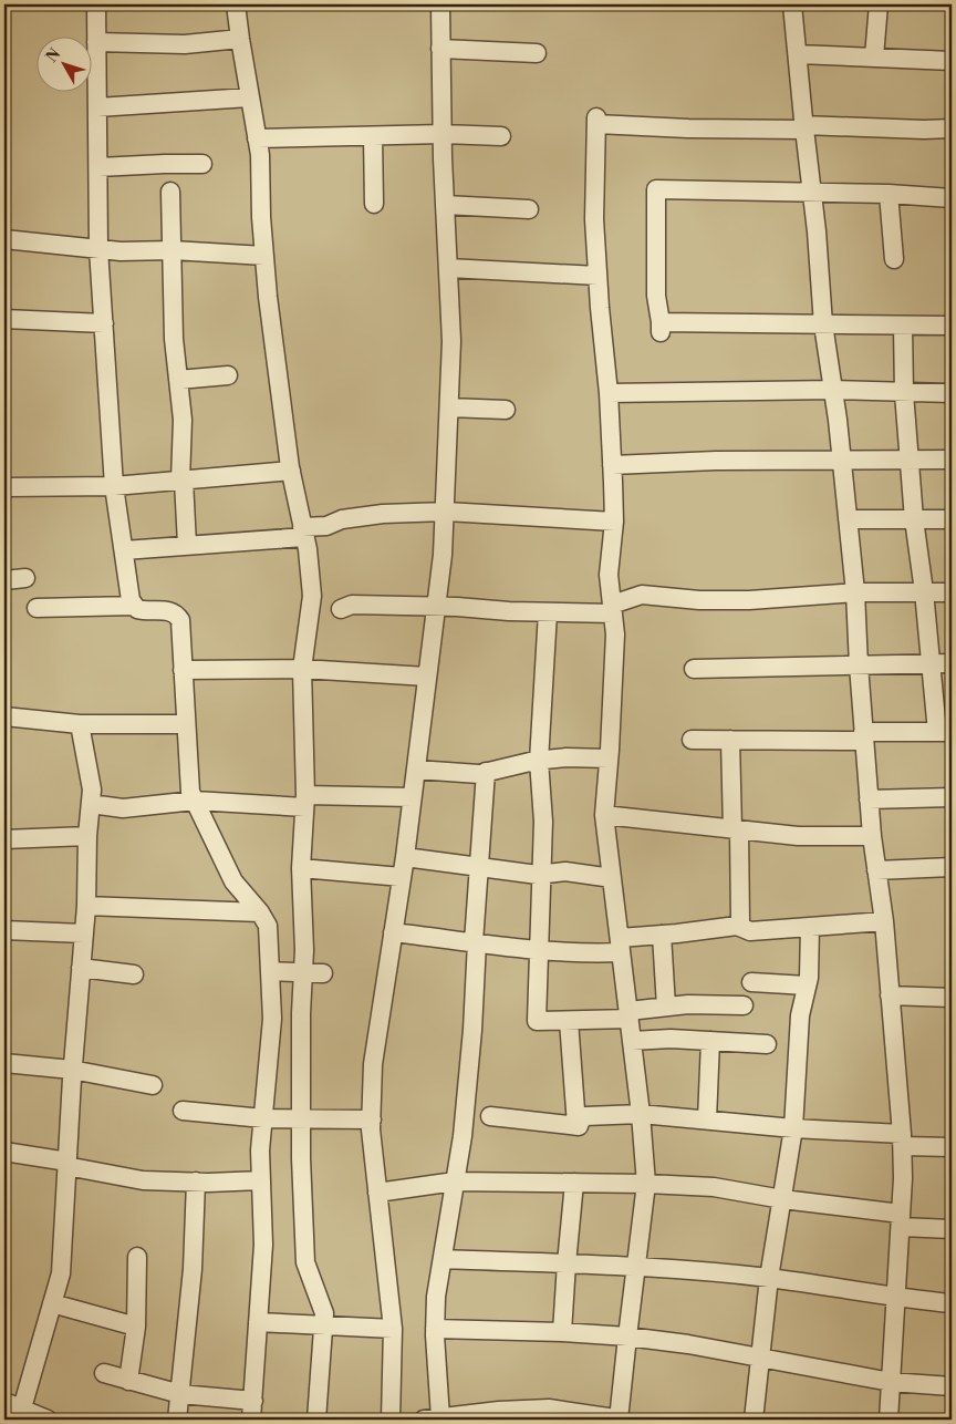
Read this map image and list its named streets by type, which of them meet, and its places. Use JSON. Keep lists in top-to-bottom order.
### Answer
{
  "north": "top left"
}
